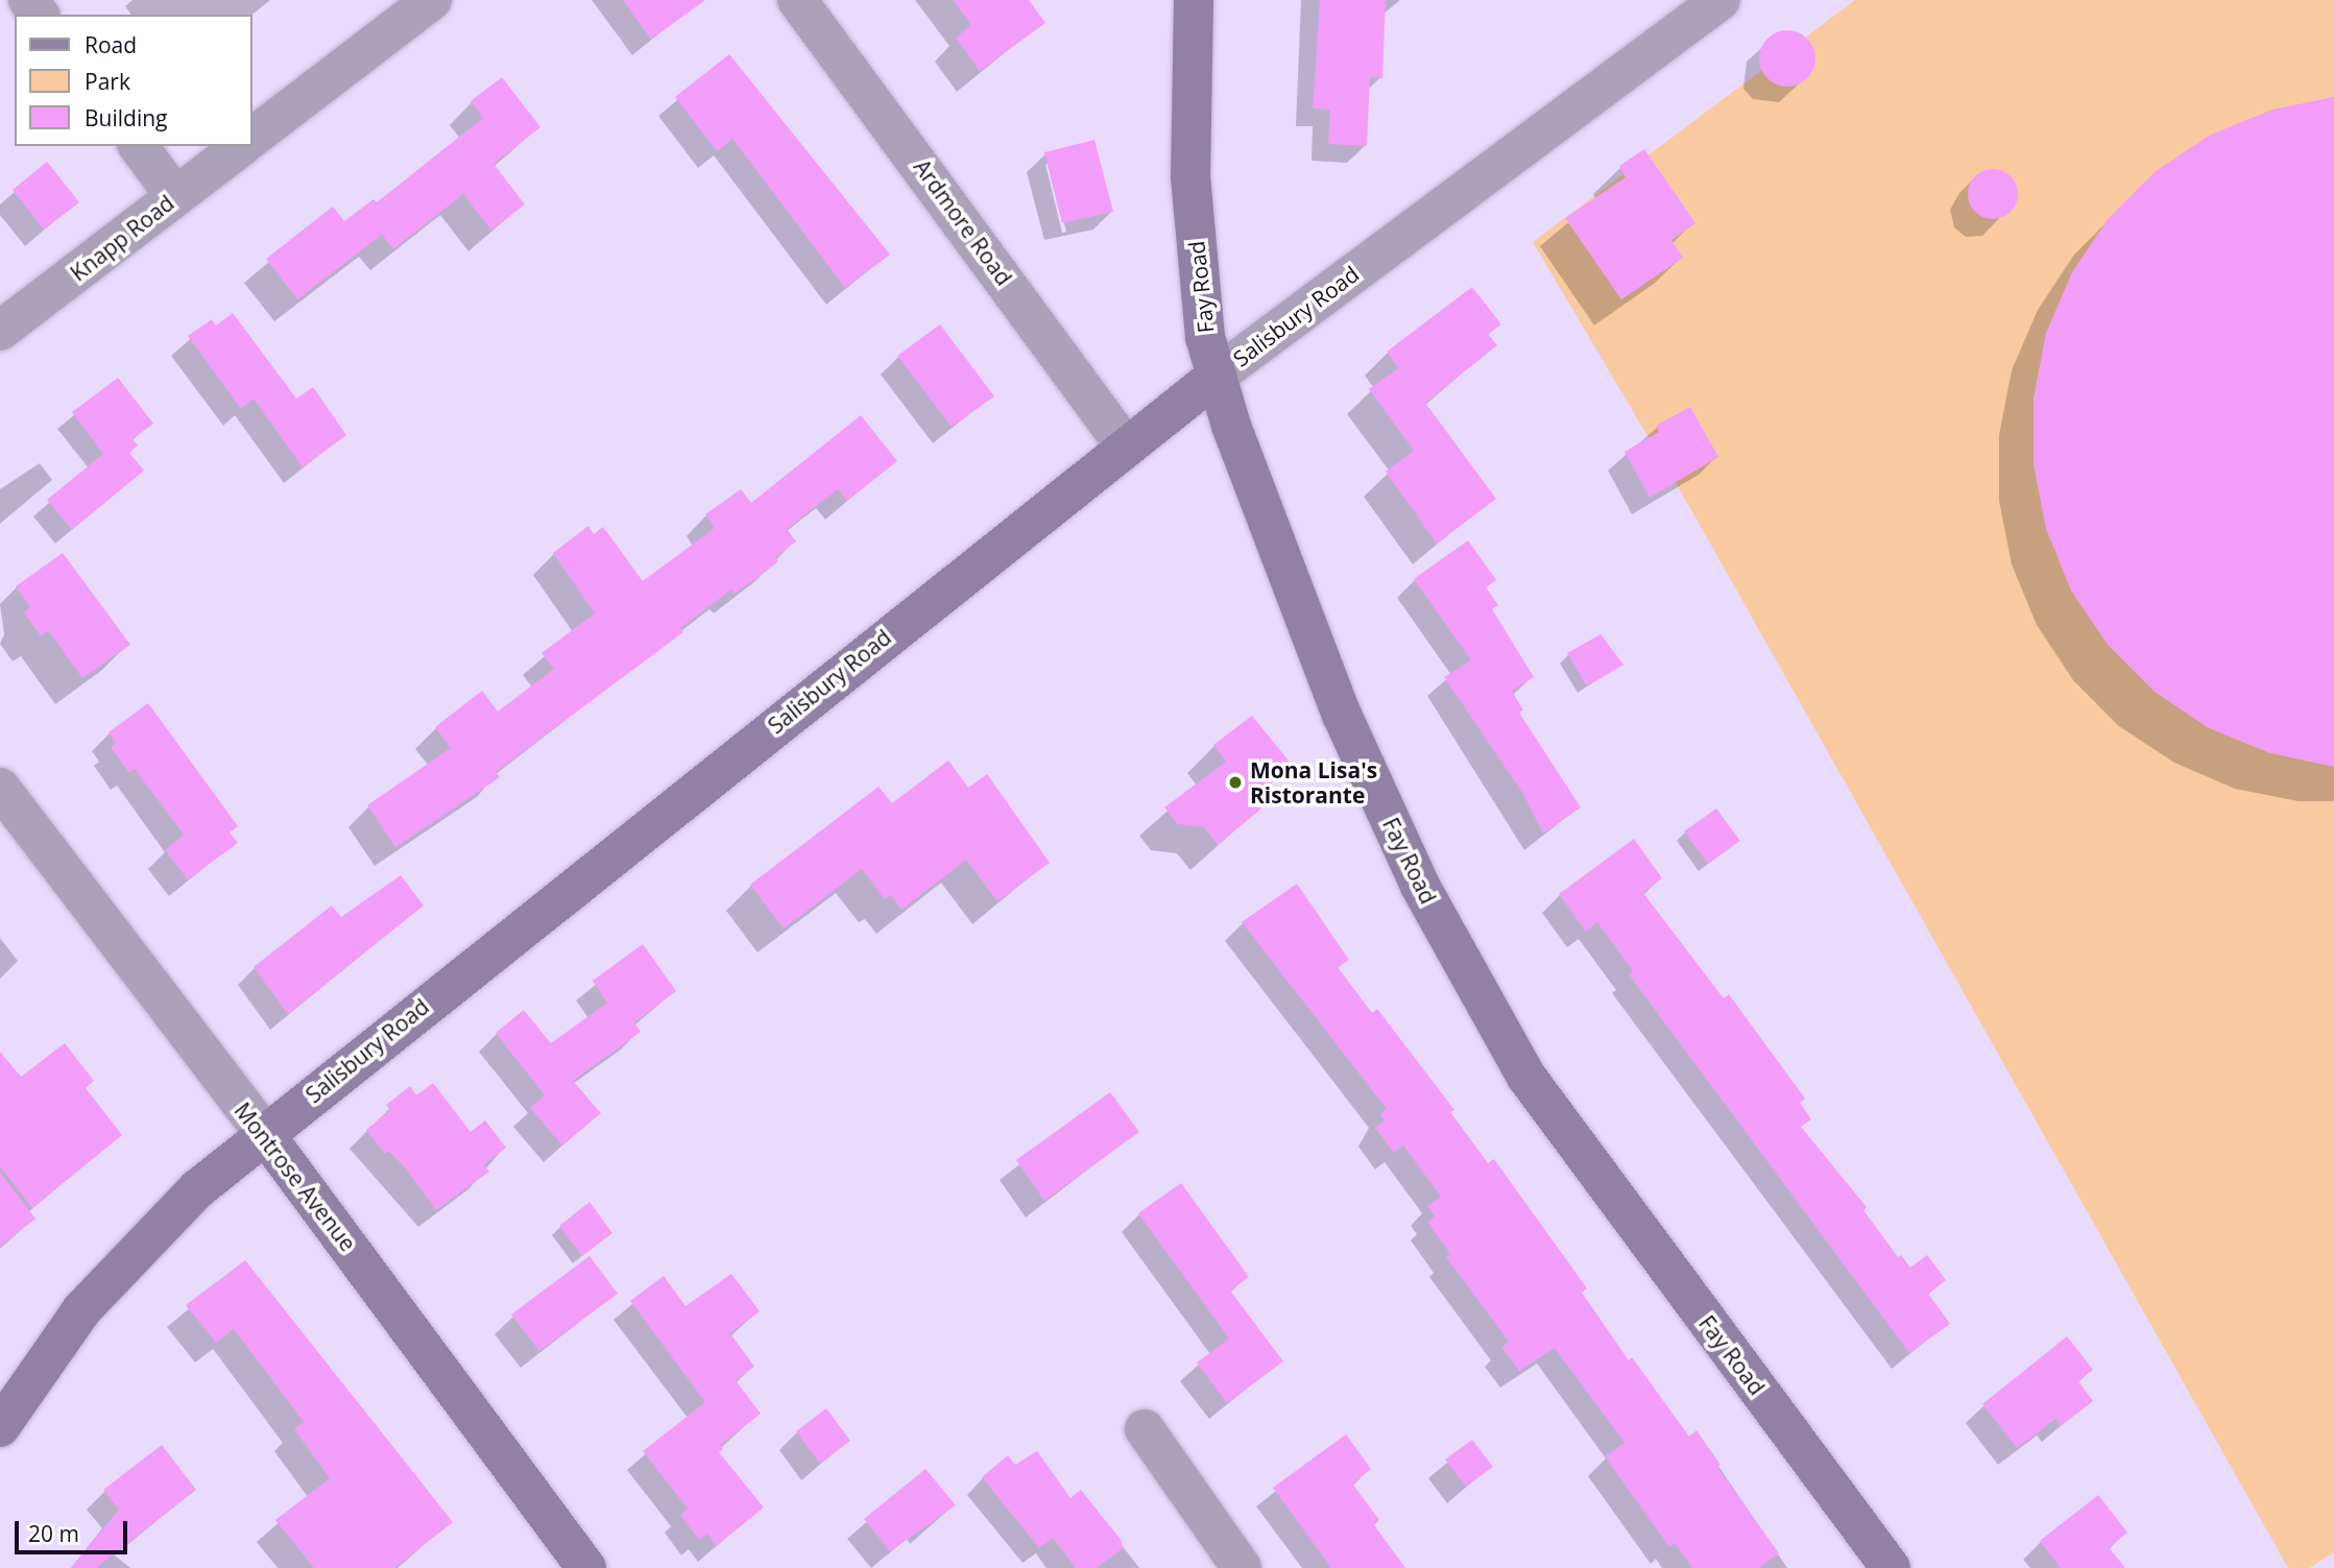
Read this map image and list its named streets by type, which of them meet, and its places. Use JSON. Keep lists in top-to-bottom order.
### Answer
{
  "streets": {
    "street": [
      "Ardmore Road",
      "Knapp Road",
      "Fay Road",
      "Salisbury Road",
      "Montrose Avenue"
    ]
  },
  "crossings": [
    ["Ardmore Road", "Salisbury Road"],
    ["Fay Road", "Salisbury Road"],
    ["Salisbury Road", "Montrose Avenue"]
  ],
  "places": ["Mona Lisa's Ristorante"],
  "legend": ["Road", "Park", "Building"],
  "scale_bar": "20 m"
}
